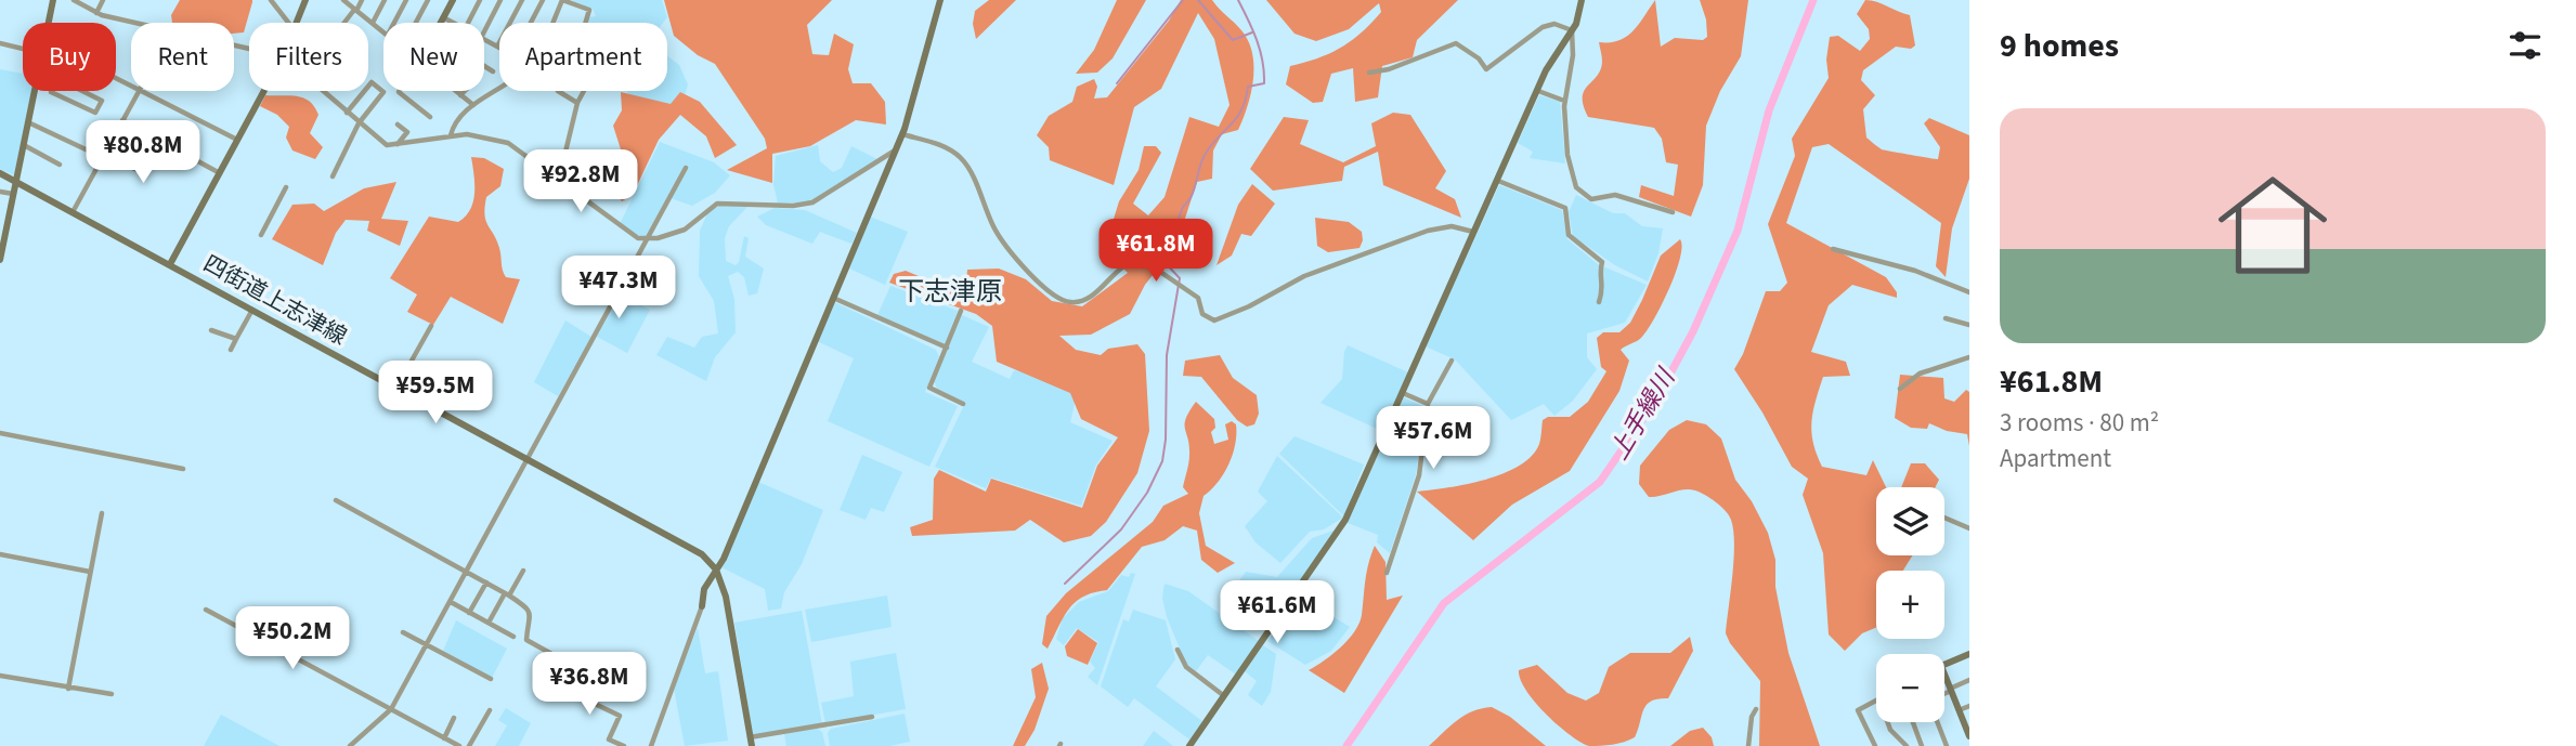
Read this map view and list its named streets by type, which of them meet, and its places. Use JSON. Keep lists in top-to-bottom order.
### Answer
{
  "streets": {
    "street": ["四街道上志津線"]
  },
  "districts": ["下志津原"],
  "water": ["上手繰川"],
  "page": {
    "heading": "9 homes",
    "chip": [
      "Buy",
      "Rent",
      "Filters",
      "New",
      "Apartment"
    ],
    "list": [
      {
        "name": "¥61.8M",
        "note": "3 rooms · 80 m² · Apartment"
      }
    ],
    "price": [
      "¥80.8M",
      "¥92.8M",
      "¥61.8M",
      "¥47.3M",
      "¥59.5M",
      "¥57.6M",
      "¥61.6M",
      "¥50.2M",
      "¥36.8M"
    ],
    "map_buttons": ["+", "−"]
  }
}
